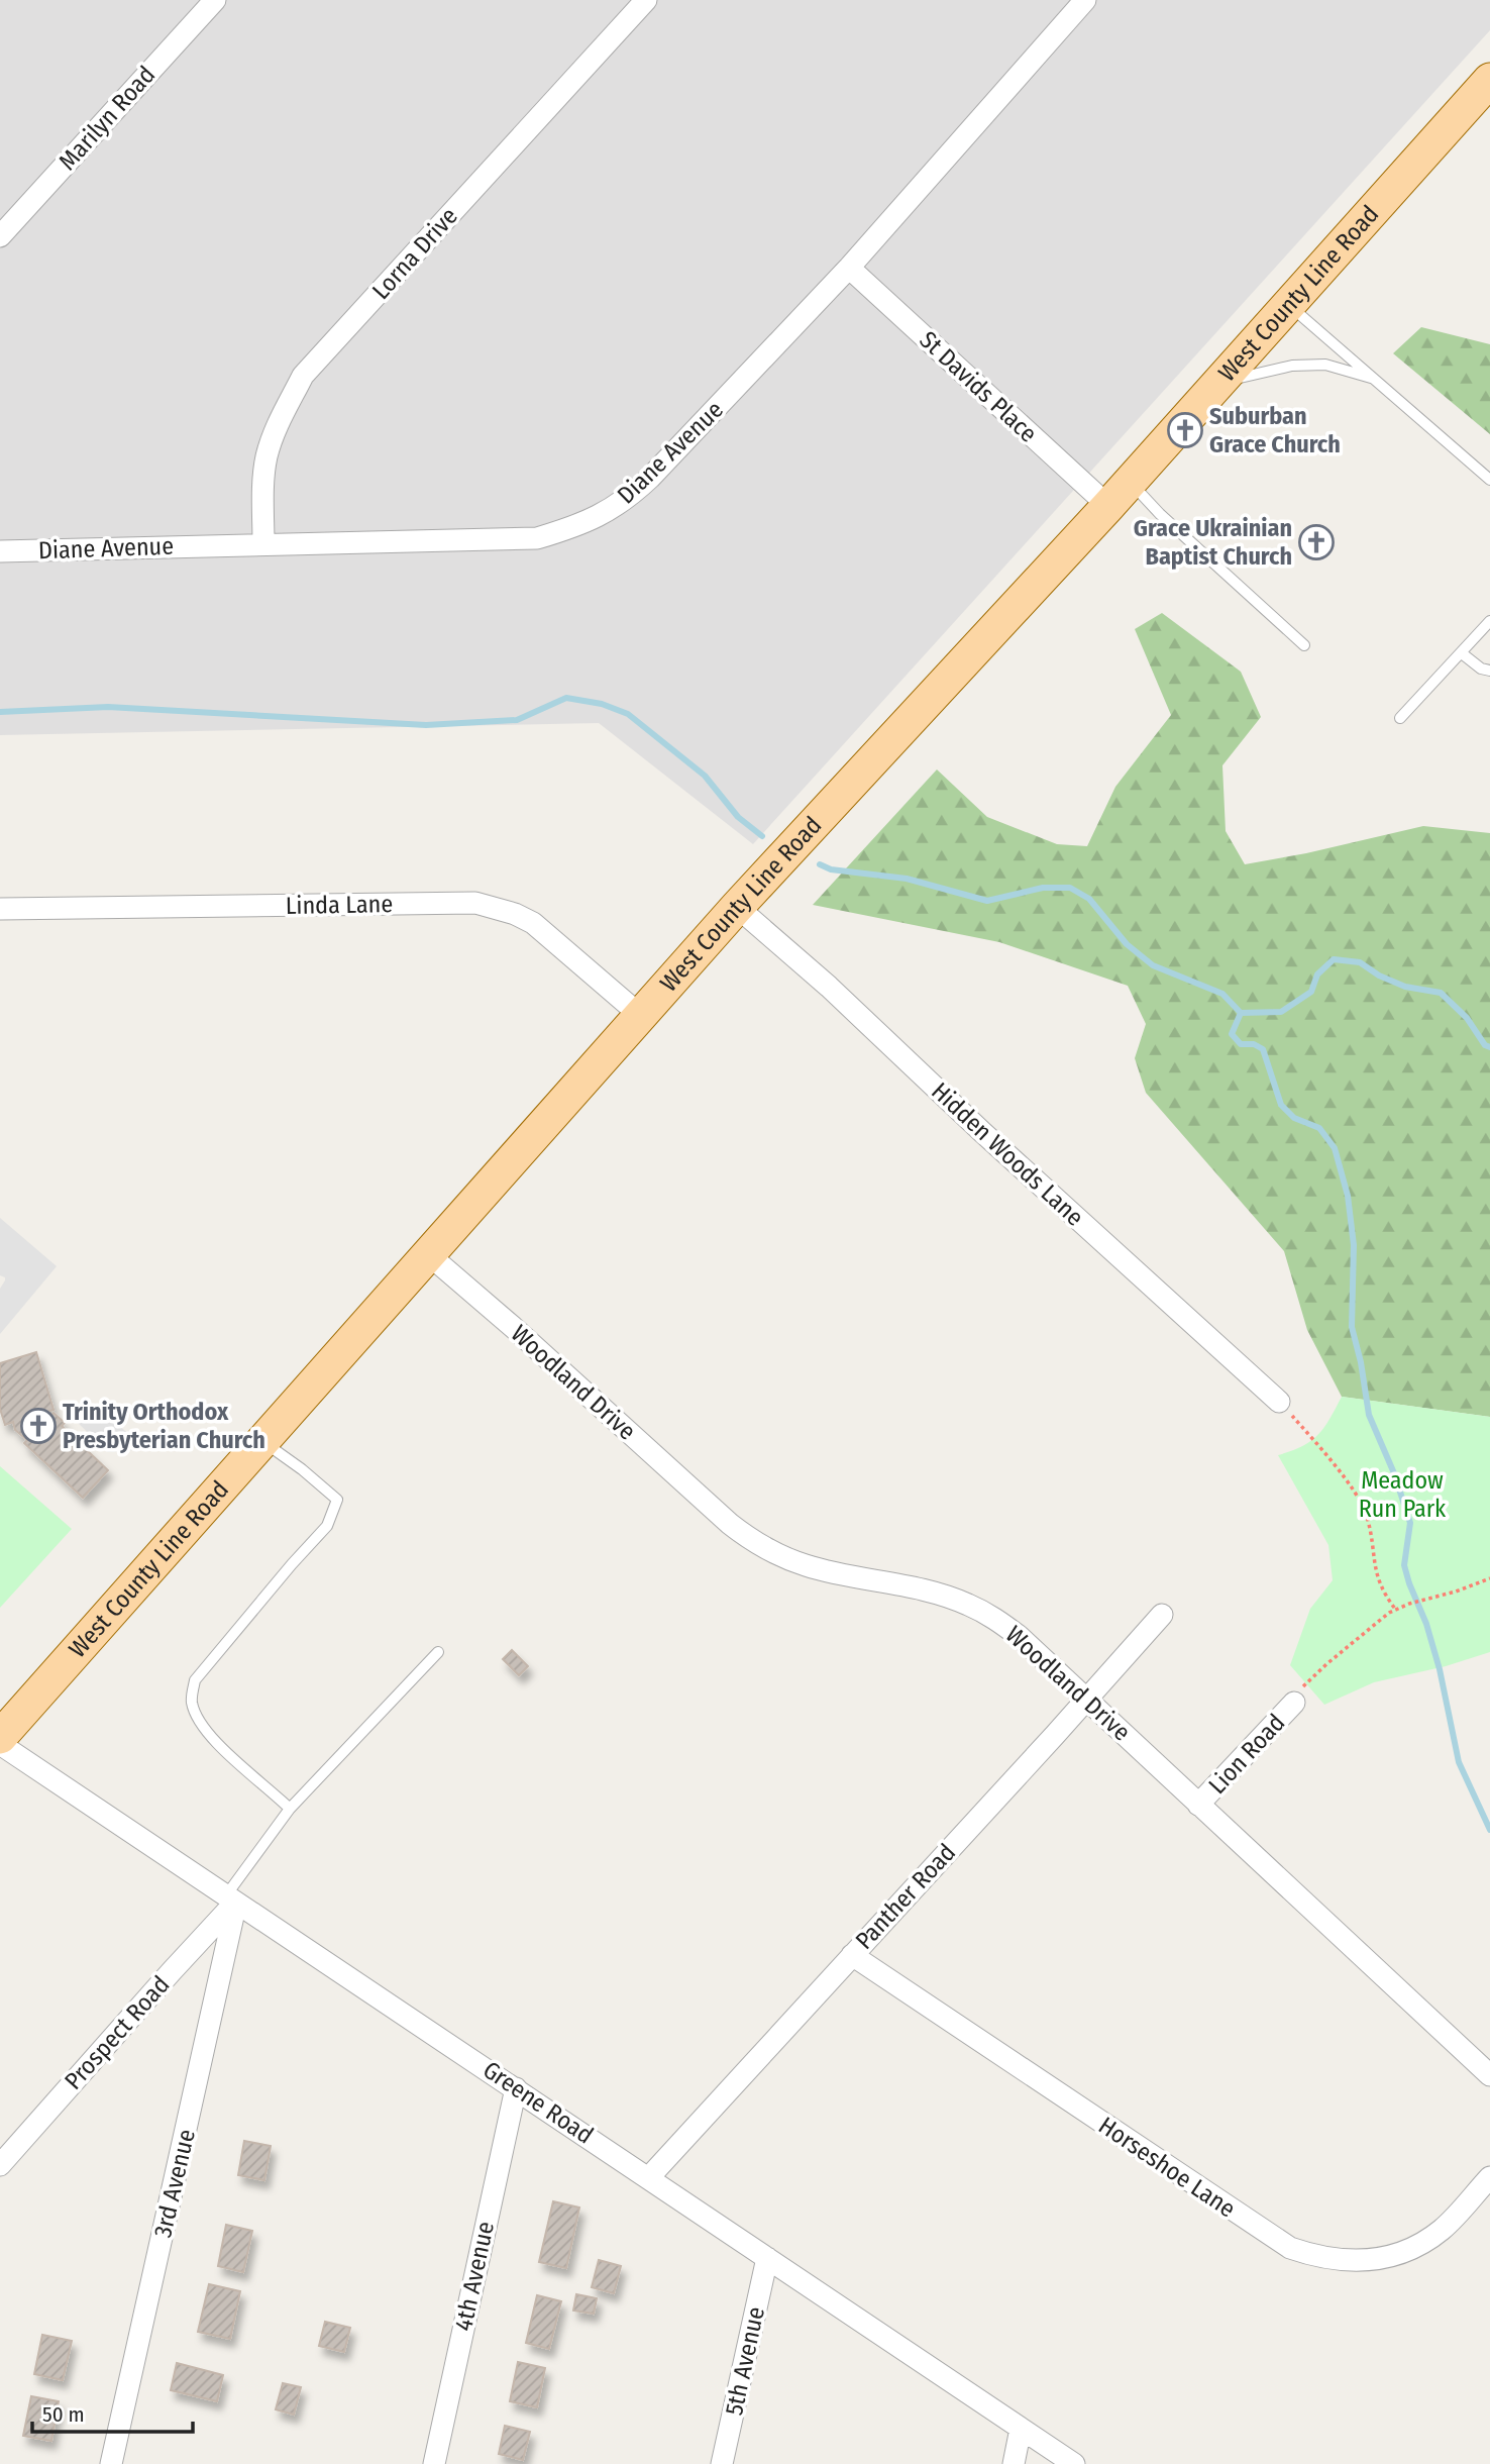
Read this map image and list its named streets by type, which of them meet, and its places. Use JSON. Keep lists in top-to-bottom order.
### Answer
{
  "streets": {
    "main road": ["West County Line Road"],
    "street": [
      "Marilyn Road",
      "Lorna Drive",
      "St Davids Place",
      "Diane Avenue",
      "Linda Lane",
      "Hidden Woods Lane",
      "Woodland Drive",
      "Lion Road",
      "Panther Road",
      "Prospect Road",
      "Greene Road",
      "Horseshoe Lane",
      "3rd Avenue",
      "4th Avenue",
      "5th Avenue"
    ]
  },
  "crossings": [
    ["Lorna Drive", "Diane Avenue"],
    ["West County Line Road", "St Davids Place"],
    ["West County Line Road", "Linda Lane"],
    ["West County Line Road", "Hidden Woods Lane"],
    ["West County Line Road", "Woodland Drive"],
    ["St Davids Place", "Diane Avenue"],
    ["Woodland Drive", "Lion Road"],
    ["Woodland Drive", "Panther Road"],
    ["Panther Road", "Greene Road"],
    ["Panther Road", "Horseshoe Lane"],
    ["Prospect Road", "Greene Road"],
    ["Prospect Road", "3rd Avenue"],
    ["Greene Road", "3rd Avenue"],
    ["Greene Road", "4th Avenue"],
    ["Greene Road", "5th Avenue"]
  ],
  "parks": ["Meadow Run Park"],
  "places": {
    "church": ["Suburban Grace Church", "Grace Ukrainian Baptist Church", "Trinity Orthodox Presbyterian Church"]
  },
  "scale_bar": "50 m"
}
